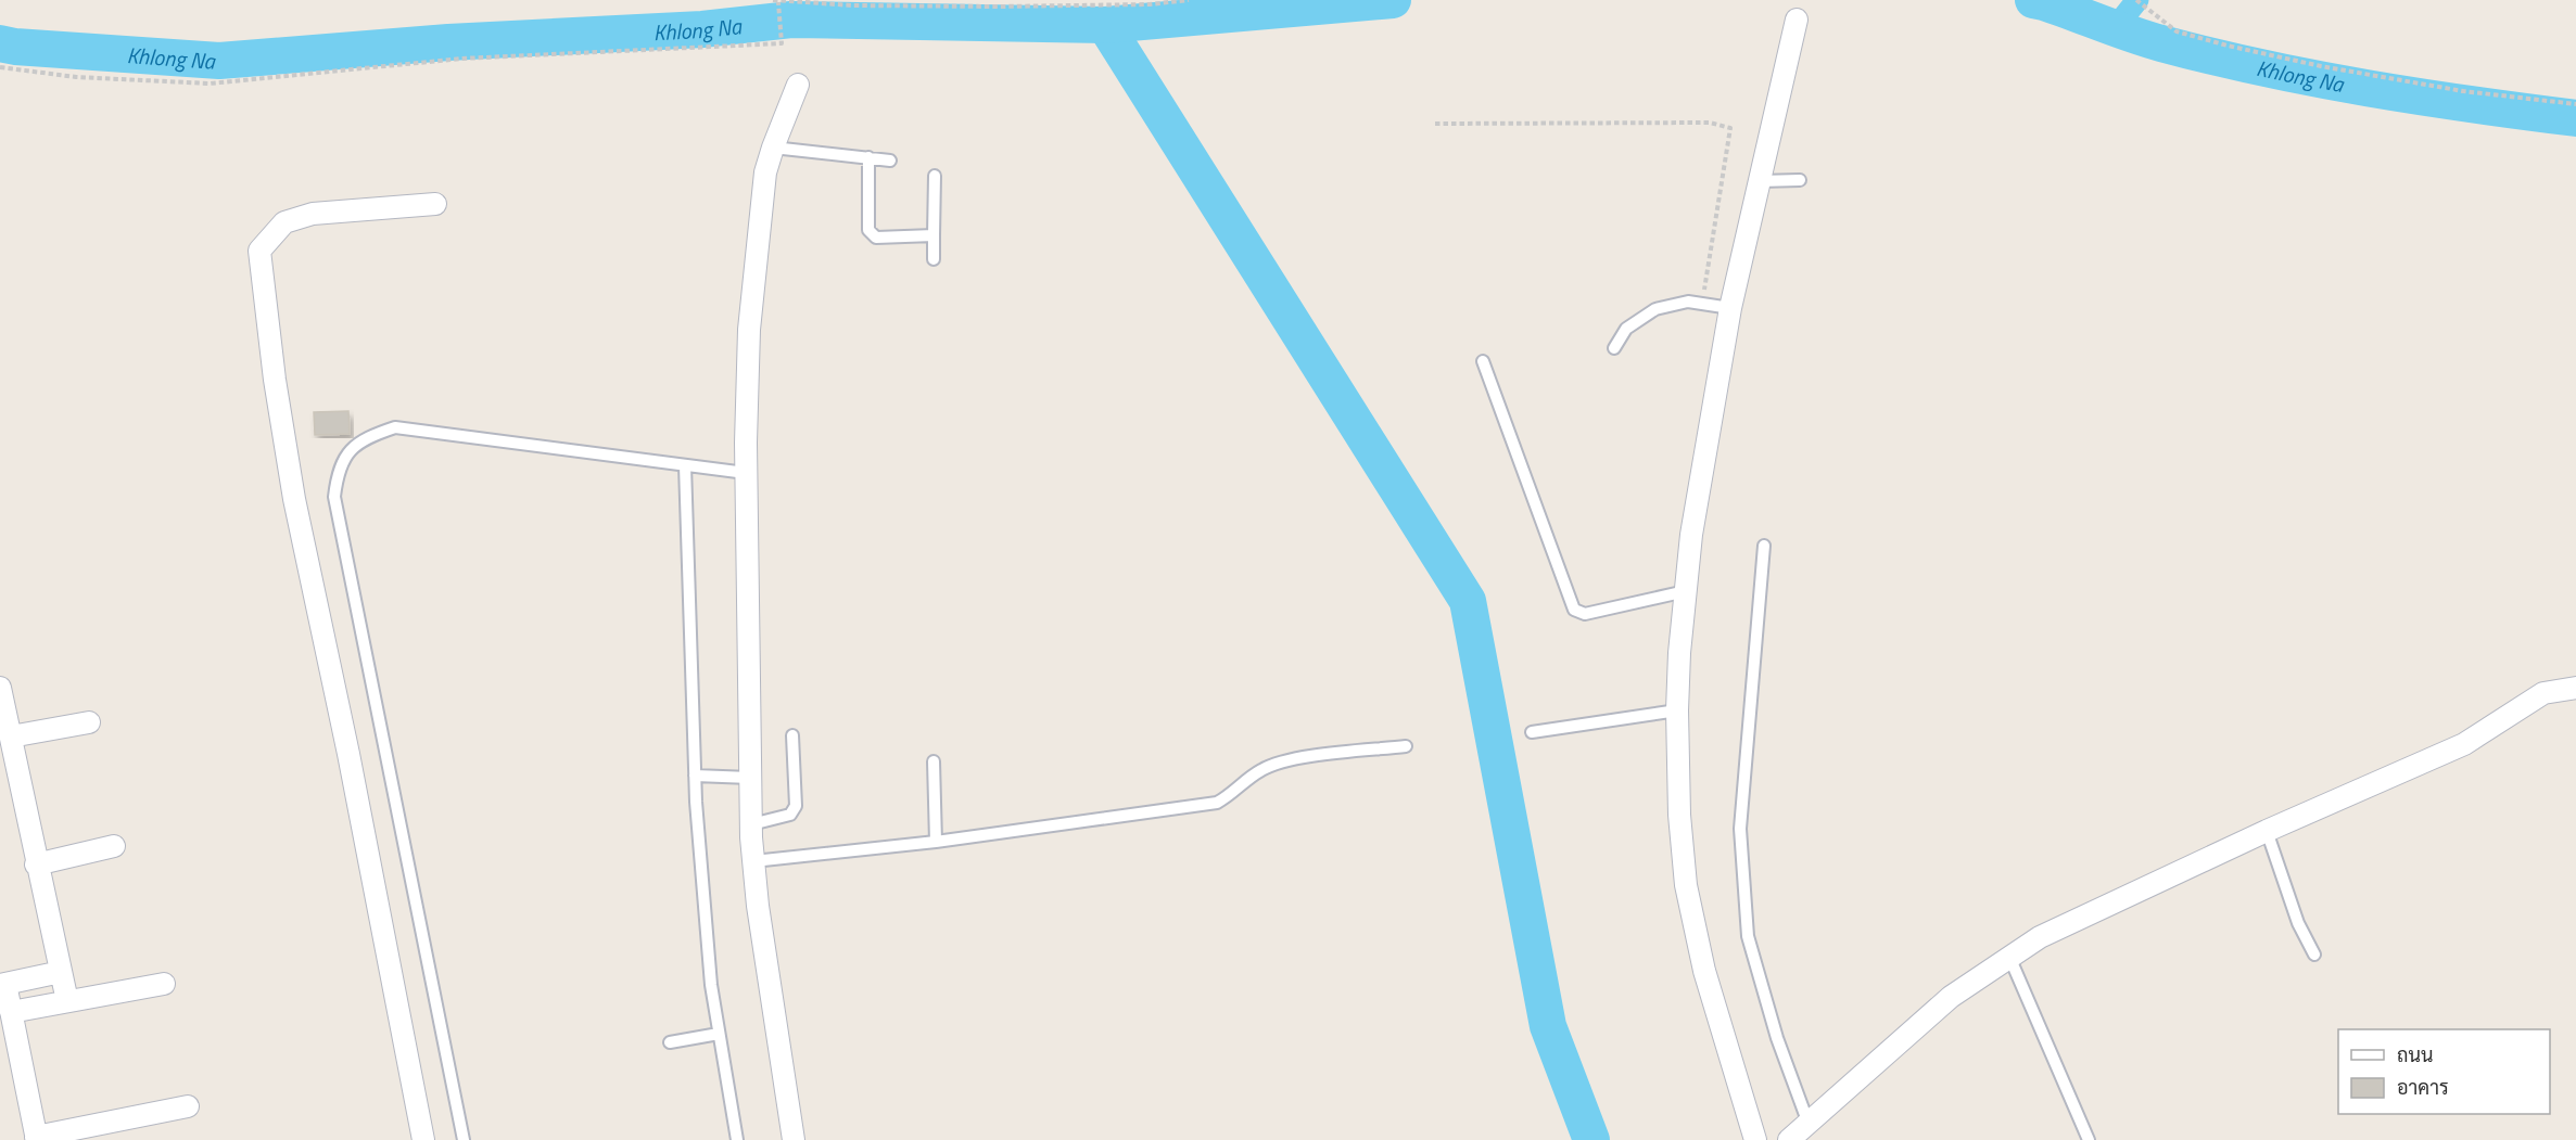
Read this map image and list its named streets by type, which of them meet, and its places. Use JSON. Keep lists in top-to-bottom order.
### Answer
{
  "water": ["Khlong Na"],
  "legend": ["ถนน", "อาคาร"]
}
